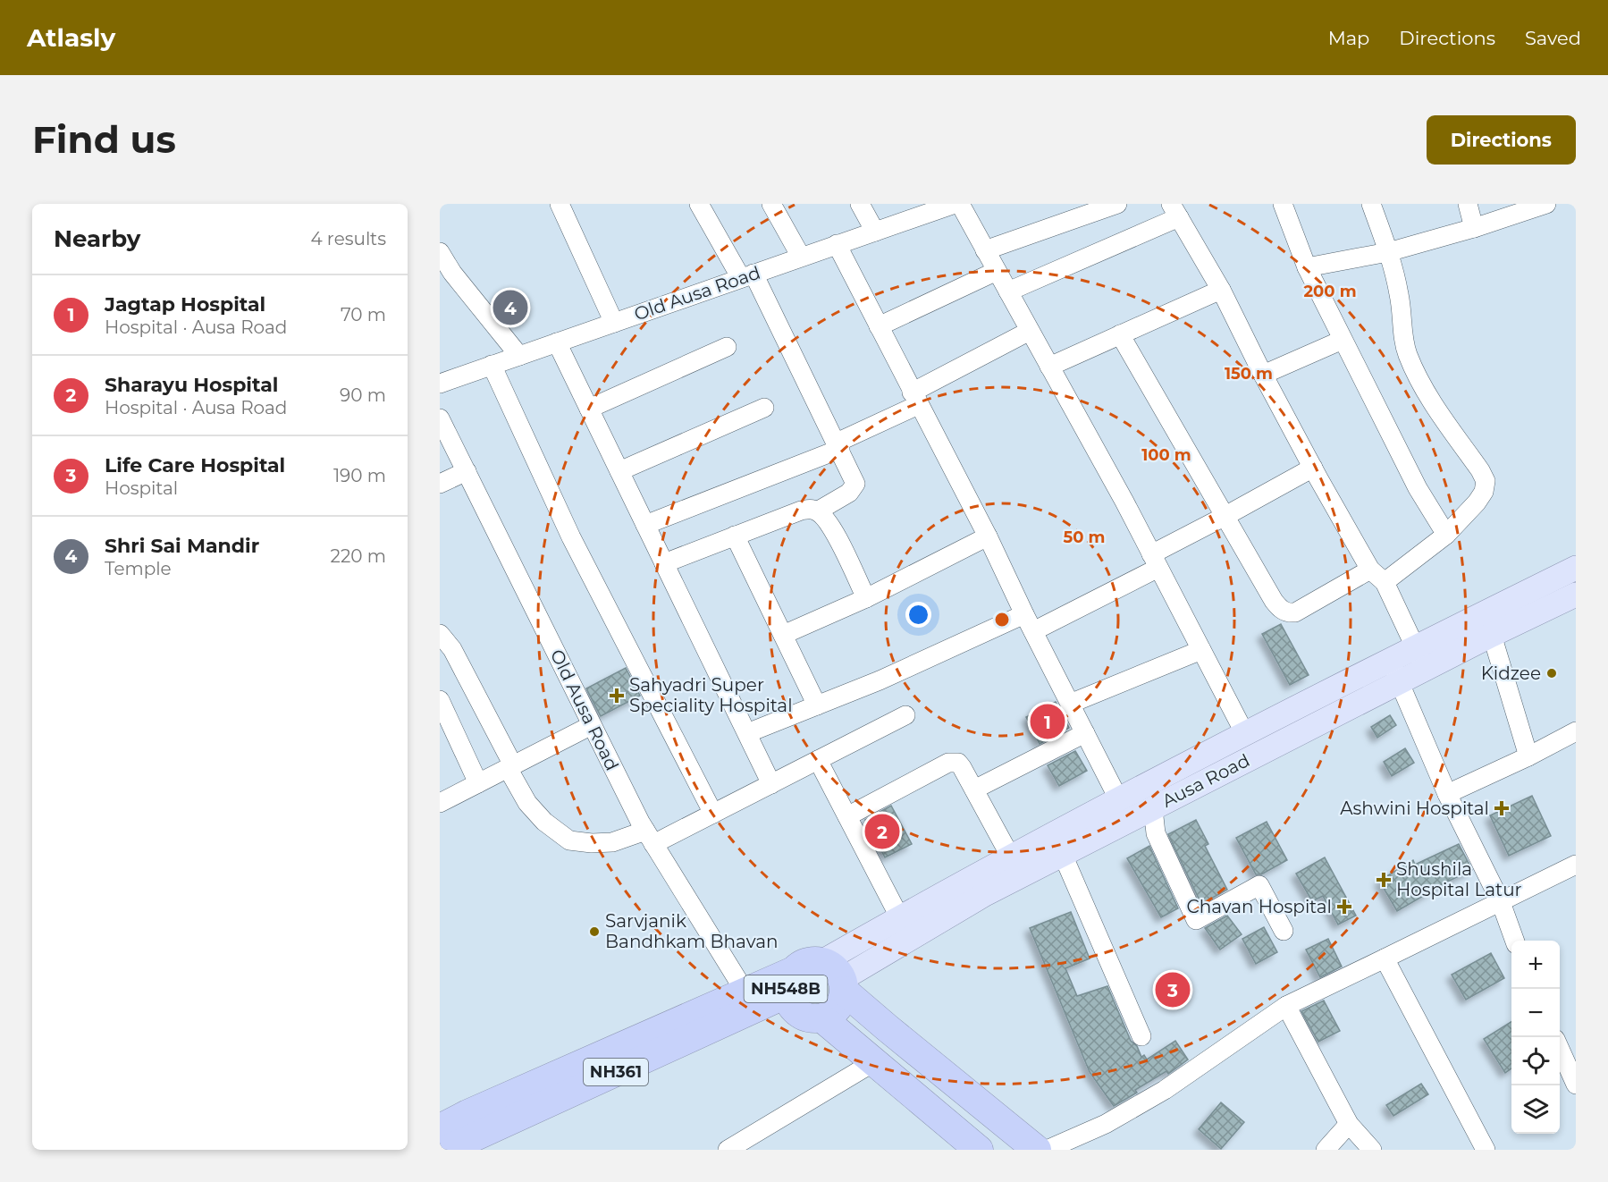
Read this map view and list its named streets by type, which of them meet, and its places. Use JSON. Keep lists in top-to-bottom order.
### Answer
{
  "streets": {
    "highway": ["Ausa Road", "NH548B", "NH361"],
    "street": ["Old Ausa Road"]
  },
  "crossings": [
    ["Old Ausa Road", "NH548B"],
    ["Ausa Road", "NH548B"],
    ["Ausa Road", "NH361"],
    ["NH548B", "NH361"]
  ],
  "places": {
    "other": ["Kidzee", "Sarvjanik Bandhkam Bhavan"],
    "health": [
      "Sahyadri Super Speciality Hospital",
      "Ashwini Hospital",
      "Shushila Hospital Latur",
      "Chavan Hospital"
    ]
  },
  "page": {
    "header": "Atlasly",
    "nav": ["Map", "Directions", "Saved"],
    "buttons": "Directions",
    "title": "Find us",
    "heading": ["Nearby", "4 results"],
    "list": [
      {
        "mark": "1",
        "name": "Jagtap Hospital",
        "note": "Hospital · Ausa Road",
        "value": "70 m"
      },
      {
        "mark": "2",
        "name": "Sharayu Hospital",
        "note": "Hospital · Ausa Road",
        "value": "90 m"
      },
      {
        "mark": "3",
        "name": "Life Care Hospital",
        "note": "Hospital",
        "value": "190 m"
      },
      {
        "mark": "4",
        "name": "Shri Sai Mandir",
        "note": "Temple",
        "value": "220 m"
      }
    ],
    "pins": [
      "4",
      "1",
      "2",
      "3"
    ],
    "map_buttons": ["+", "−"]
  },
  "rings": [
    "200 m",
    "150 m",
    "100 m",
    "50 m"
  ]
}
